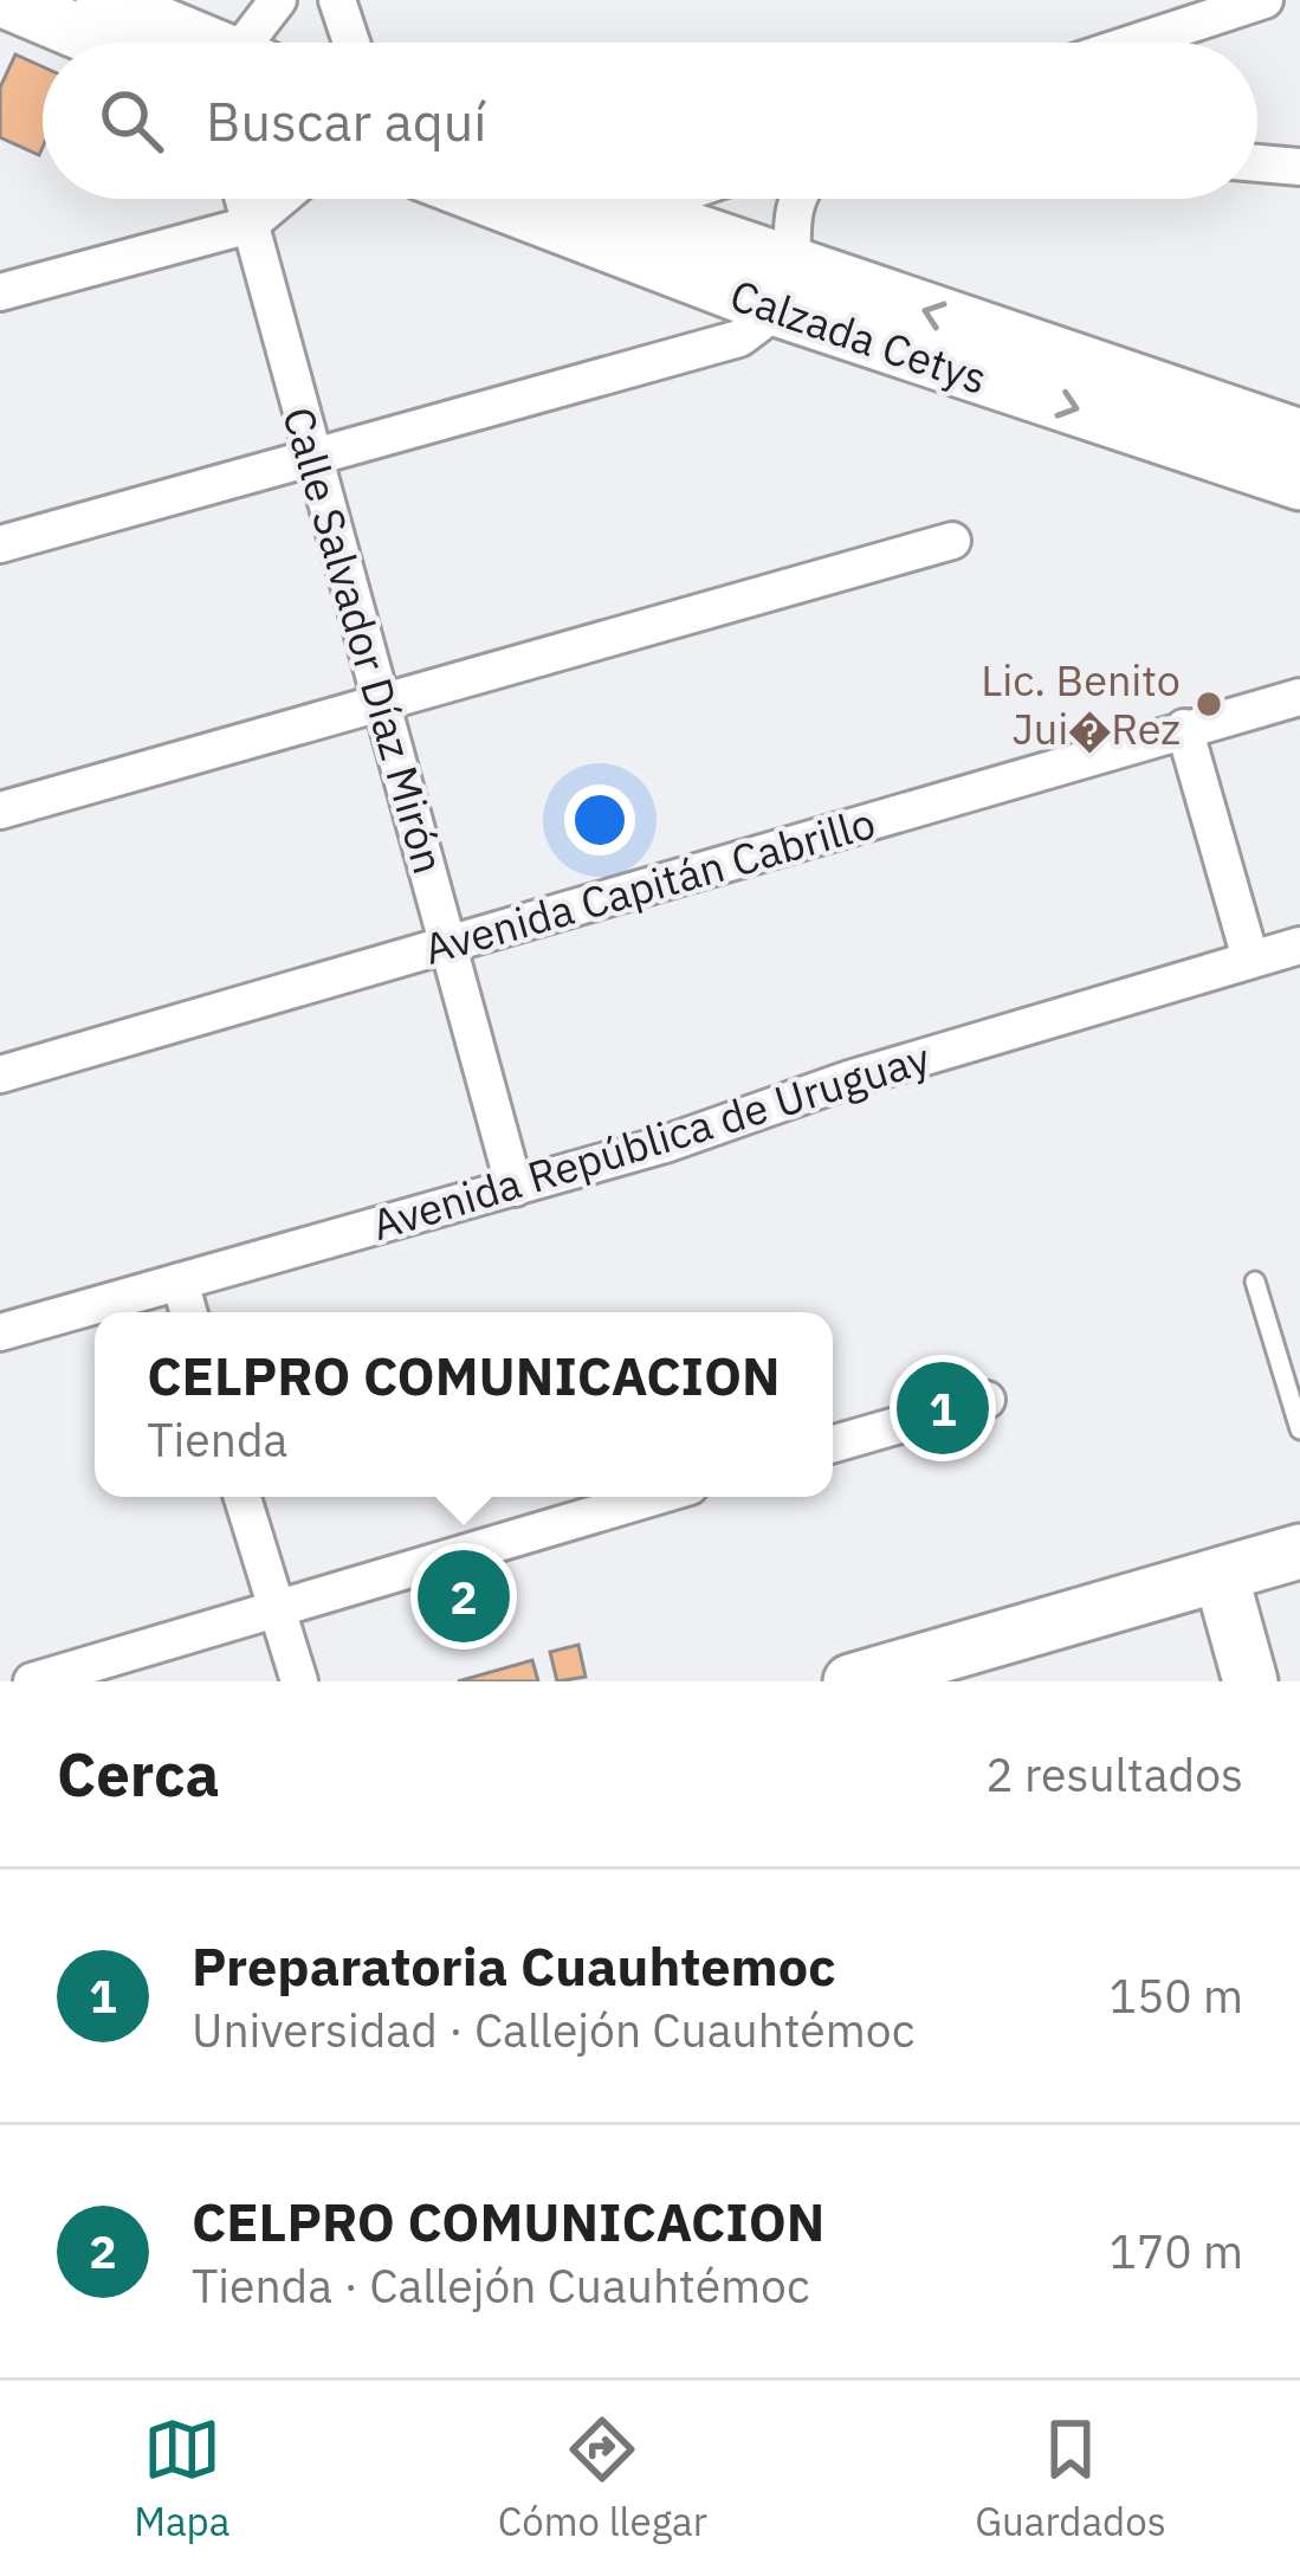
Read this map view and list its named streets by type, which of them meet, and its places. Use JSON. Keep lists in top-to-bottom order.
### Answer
{
  "streets": {
    "main road": ["Calzada Cetys"],
    "street": ["Calle Salvador Díaz Mirón", "Avenida Capitán Cabrillo", "Avenida República de Uruguay"]
  },
  "crossings": [
    ["Calle Salvador Díaz Mirón", "Avenida Capitán Cabrillo"],
    ["Calle Salvador Díaz Mirón", "Avenida República de Uruguay"]
  ],
  "places": ["Lic. Benito Jui�Rez"],
  "page": {
    "search": "Buscar aquí",
    "popup": ["CELPRO COMUNICACION", "Tienda"],
    "pins": ["1", "2"],
    "heading": ["Cerca", "2 resultados"],
    "list": [
      {
        "mark": "1",
        "name": "Preparatoria Cuauhtemoc",
        "note": "Universidad · Callejón Cuauhtémoc",
        "value": "150 m"
      },
      {
        "mark": "2",
        "name": "CELPRO COMUNICACION",
        "note": "Tienda · Callejón Cuauhtémoc",
        "value": "170 m"
      }
    ],
    "nav": ["Mapa", "Cómo llegar", "Guardados"]
  }
}
